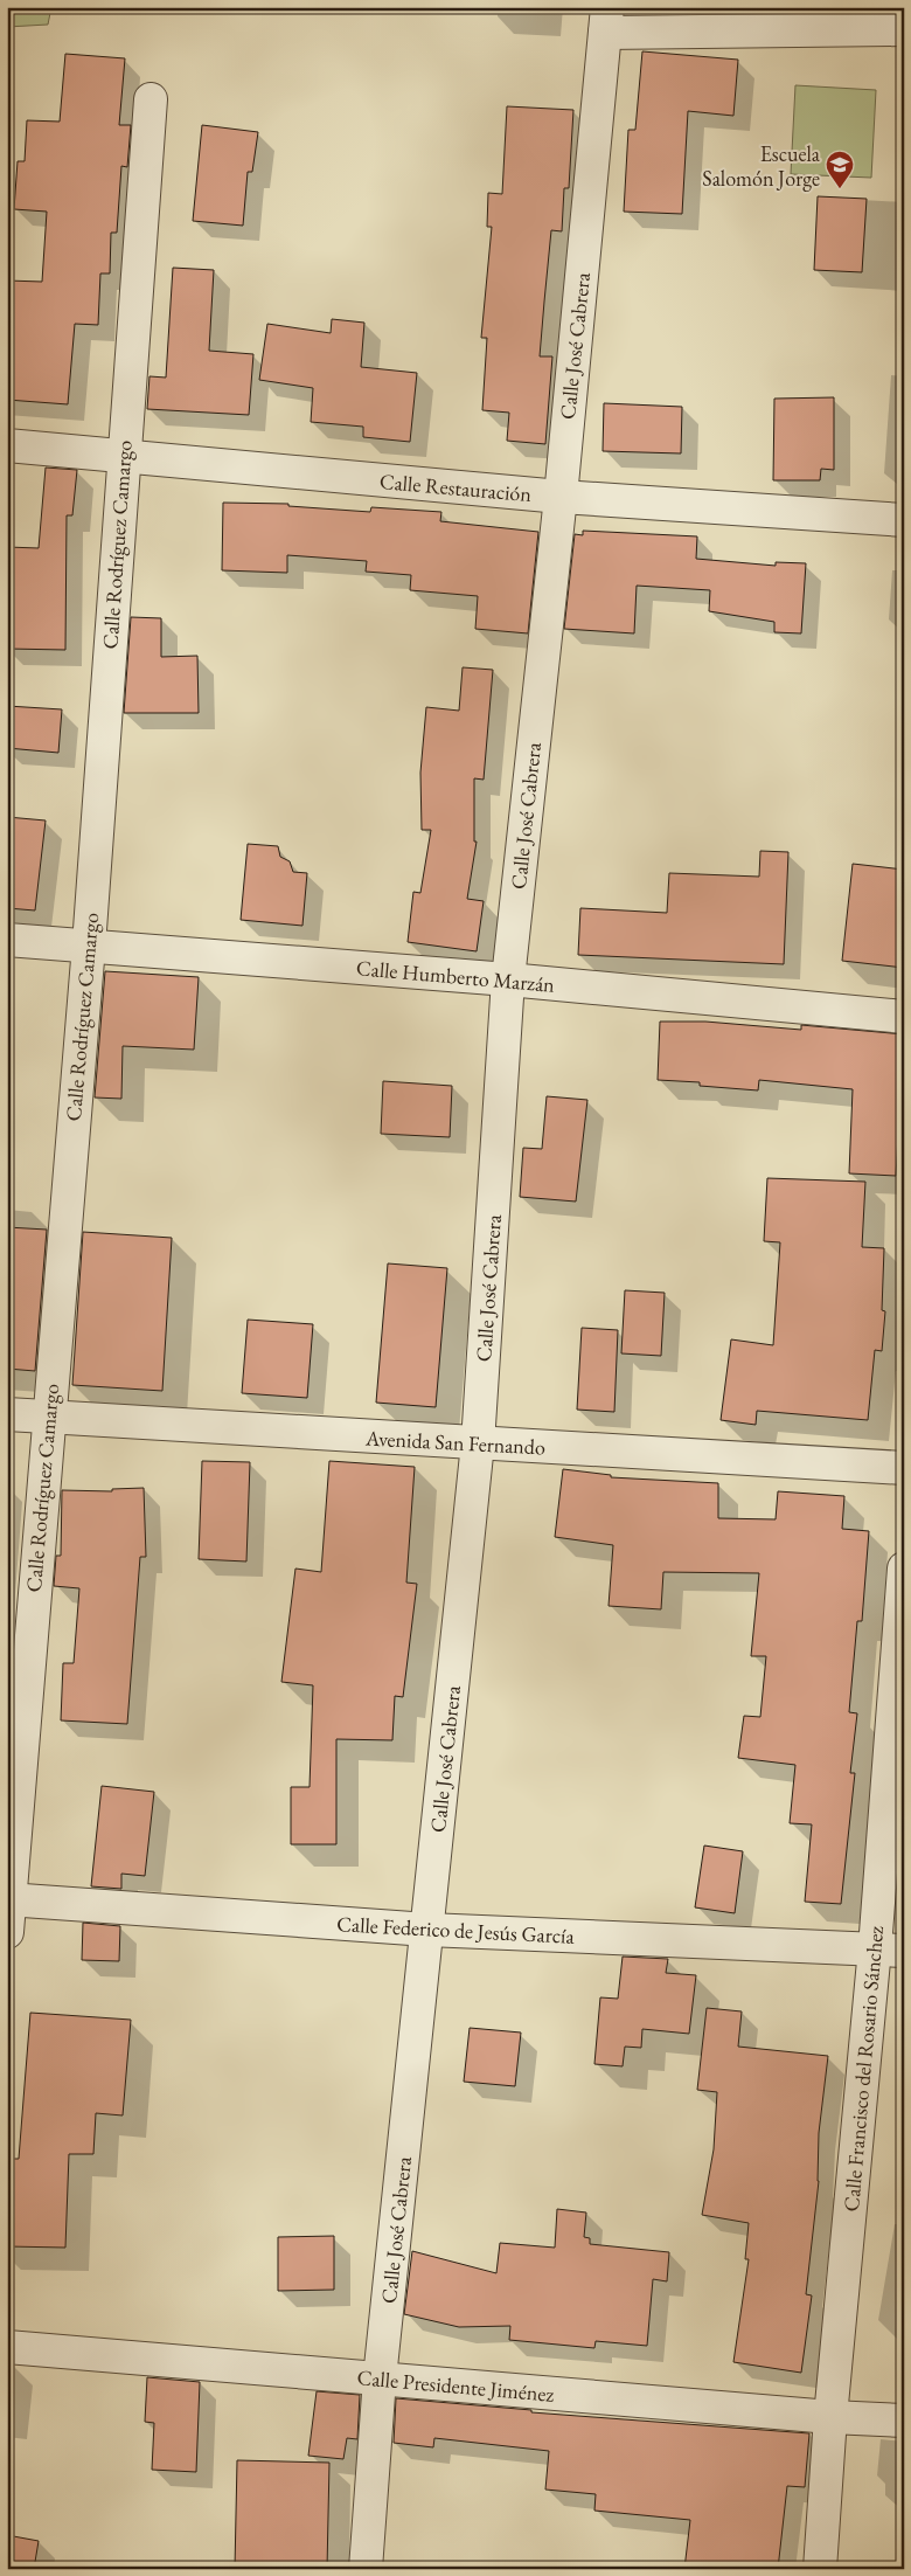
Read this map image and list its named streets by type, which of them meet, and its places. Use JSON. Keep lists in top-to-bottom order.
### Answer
{
  "streets": {
    "street": [
      "Calle José Cabrera",
      "Calle Restauración",
      "Calle Rodríguez Camargo",
      "Calle Humberto Marzán",
      "Avenida San Fernando",
      "Calle Federico de Jesús García",
      "Calle Francisco del Rosario Sánchez",
      "Calle Presidente Jiménez"
    ]
  },
  "crossings": [
    ["Calle José Cabrera", "Calle Restauración"],
    ["Calle José Cabrera", "Calle Humberto Marzán"],
    ["Calle José Cabrera", "Avenida San Fernando"],
    ["Calle José Cabrera", "Calle Federico de Jesús García"],
    ["Calle José Cabrera", "Calle Presidente Jiménez"],
    ["Calle Restauración", "Calle Rodríguez Camargo"],
    ["Calle Rodríguez Camargo", "Calle Humberto Marzán"],
    ["Calle Rodríguez Camargo", "Avenida San Fernando"],
    ["Calle Rodríguez Camargo", "Calle Federico de Jesús García"],
    ["Calle Federico de Jesús García", "Calle Francisco del Rosario Sánchez"],
    ["Calle Francisco del Rosario Sánchez", "Calle Presidente Jiménez"]
  ],
  "places": {
    "school or university": ["Escuela Salomón Jorge"]
  }
}
